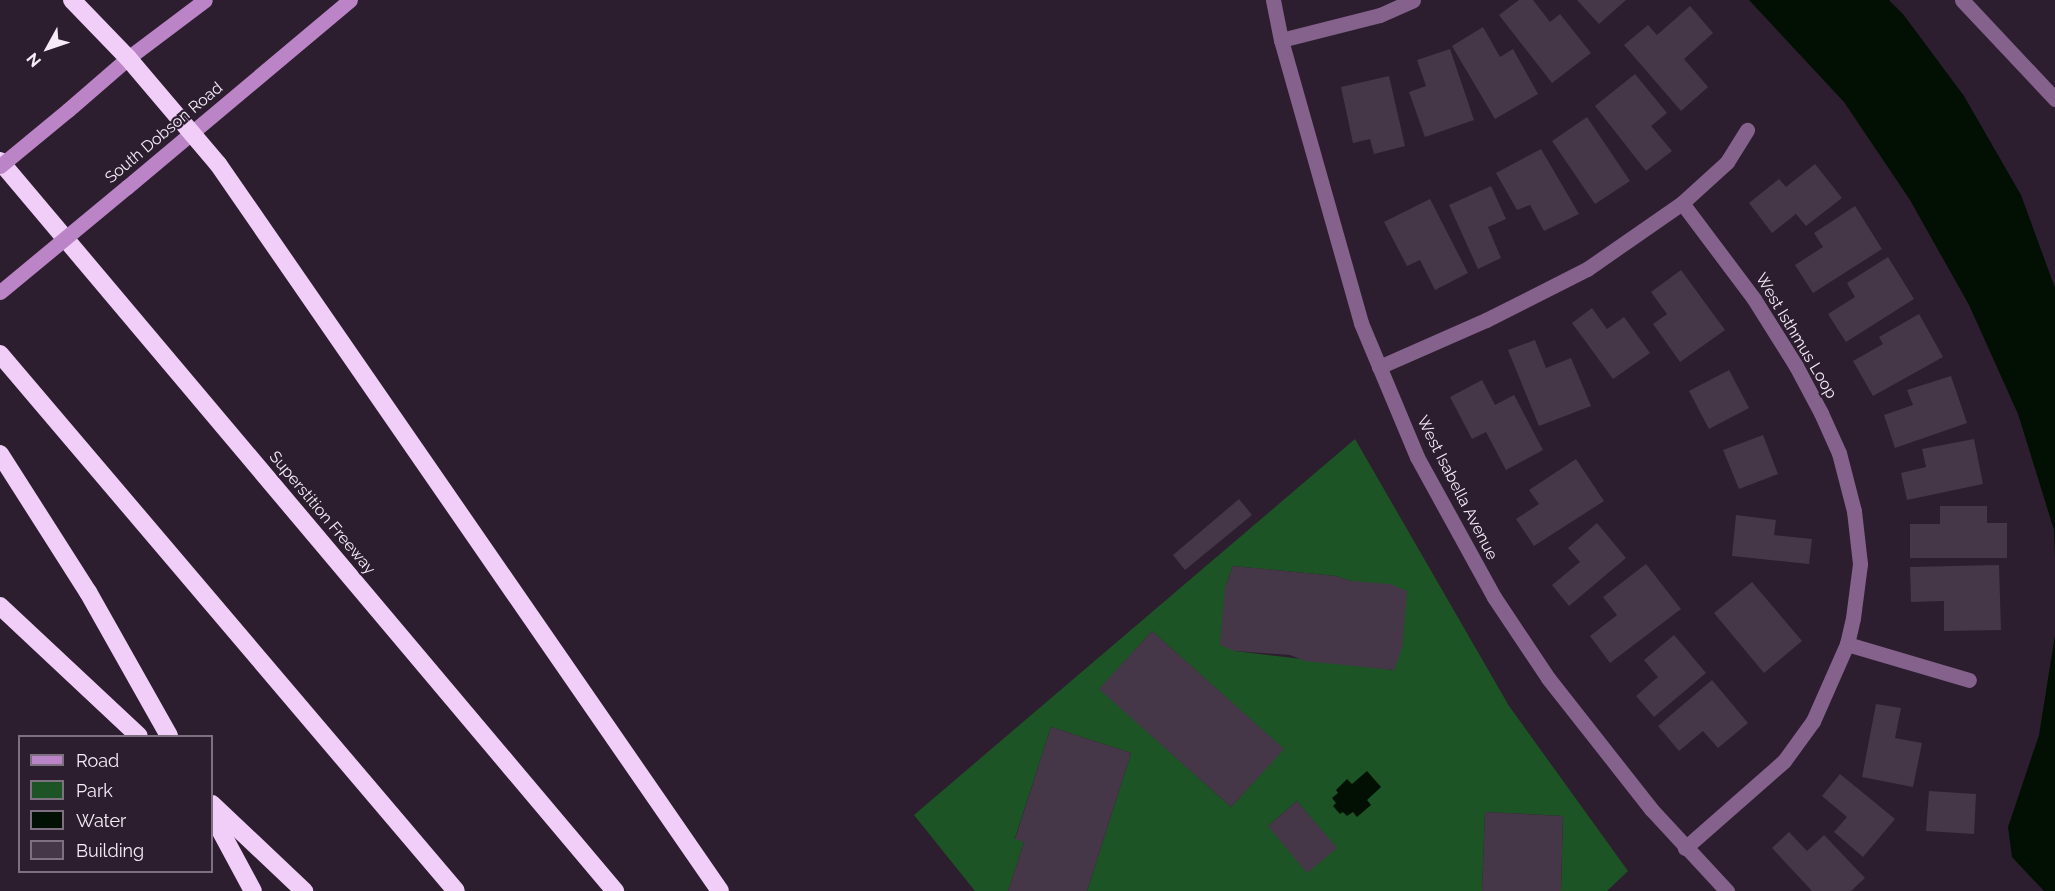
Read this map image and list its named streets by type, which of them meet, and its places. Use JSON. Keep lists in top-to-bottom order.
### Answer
{
  "streets": {
    "highway": ["Superstition Freeway"],
    "main road": ["South Dobson Road"],
    "street": ["West Isthmus Loop", "West Isabella Avenue"]
  },
  "crossings": [
    ["West Isthmus Loop", "West Isabella Avenue"]
  ],
  "legend": [
    "Road",
    "Park",
    "Water",
    "Building"
  ],
  "north": "bottom left"
}
